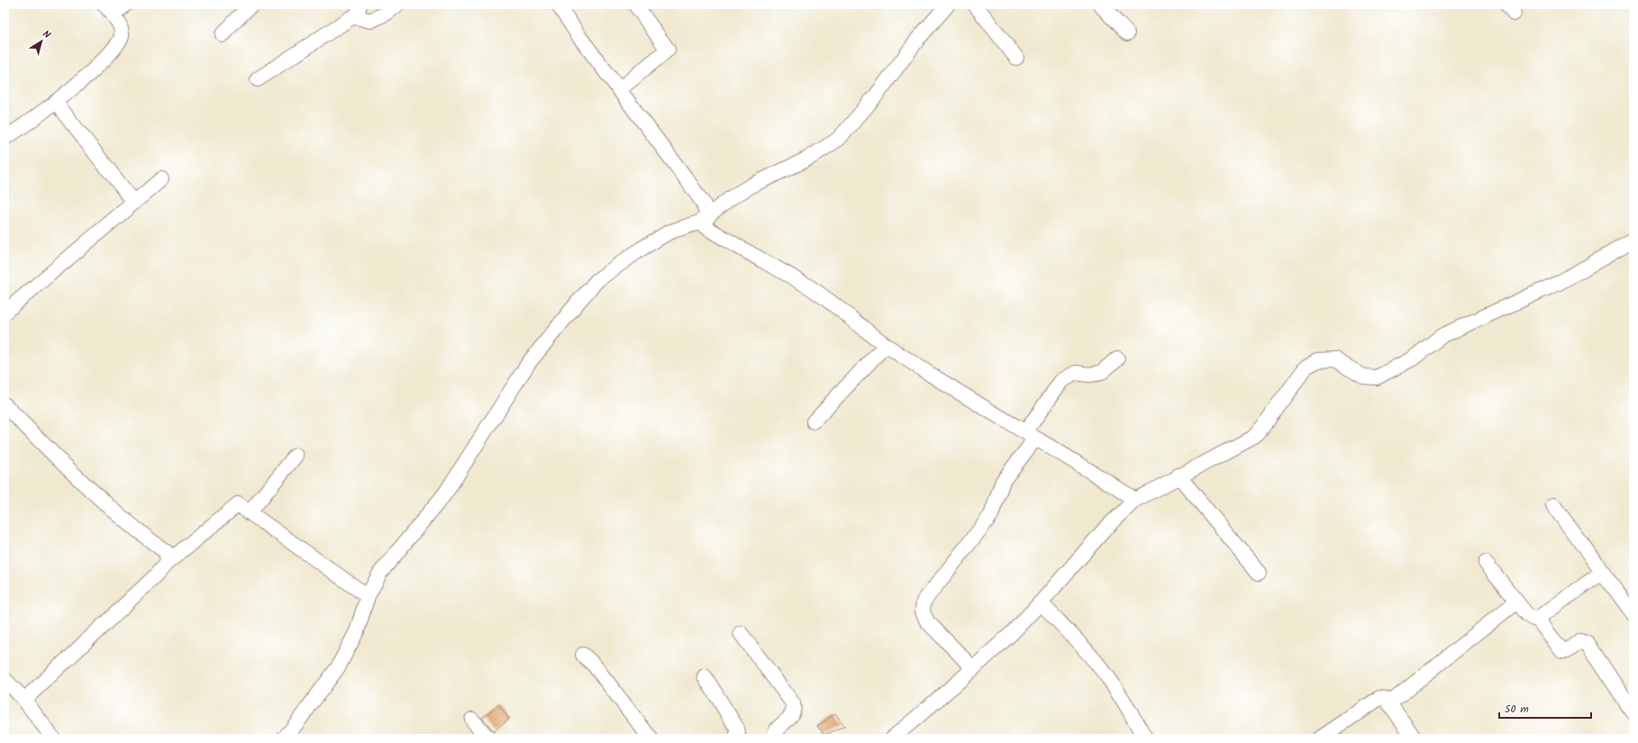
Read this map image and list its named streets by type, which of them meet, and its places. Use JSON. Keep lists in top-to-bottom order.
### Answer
{
  "scale_bar": "50 m",
  "north": "top right"
}
